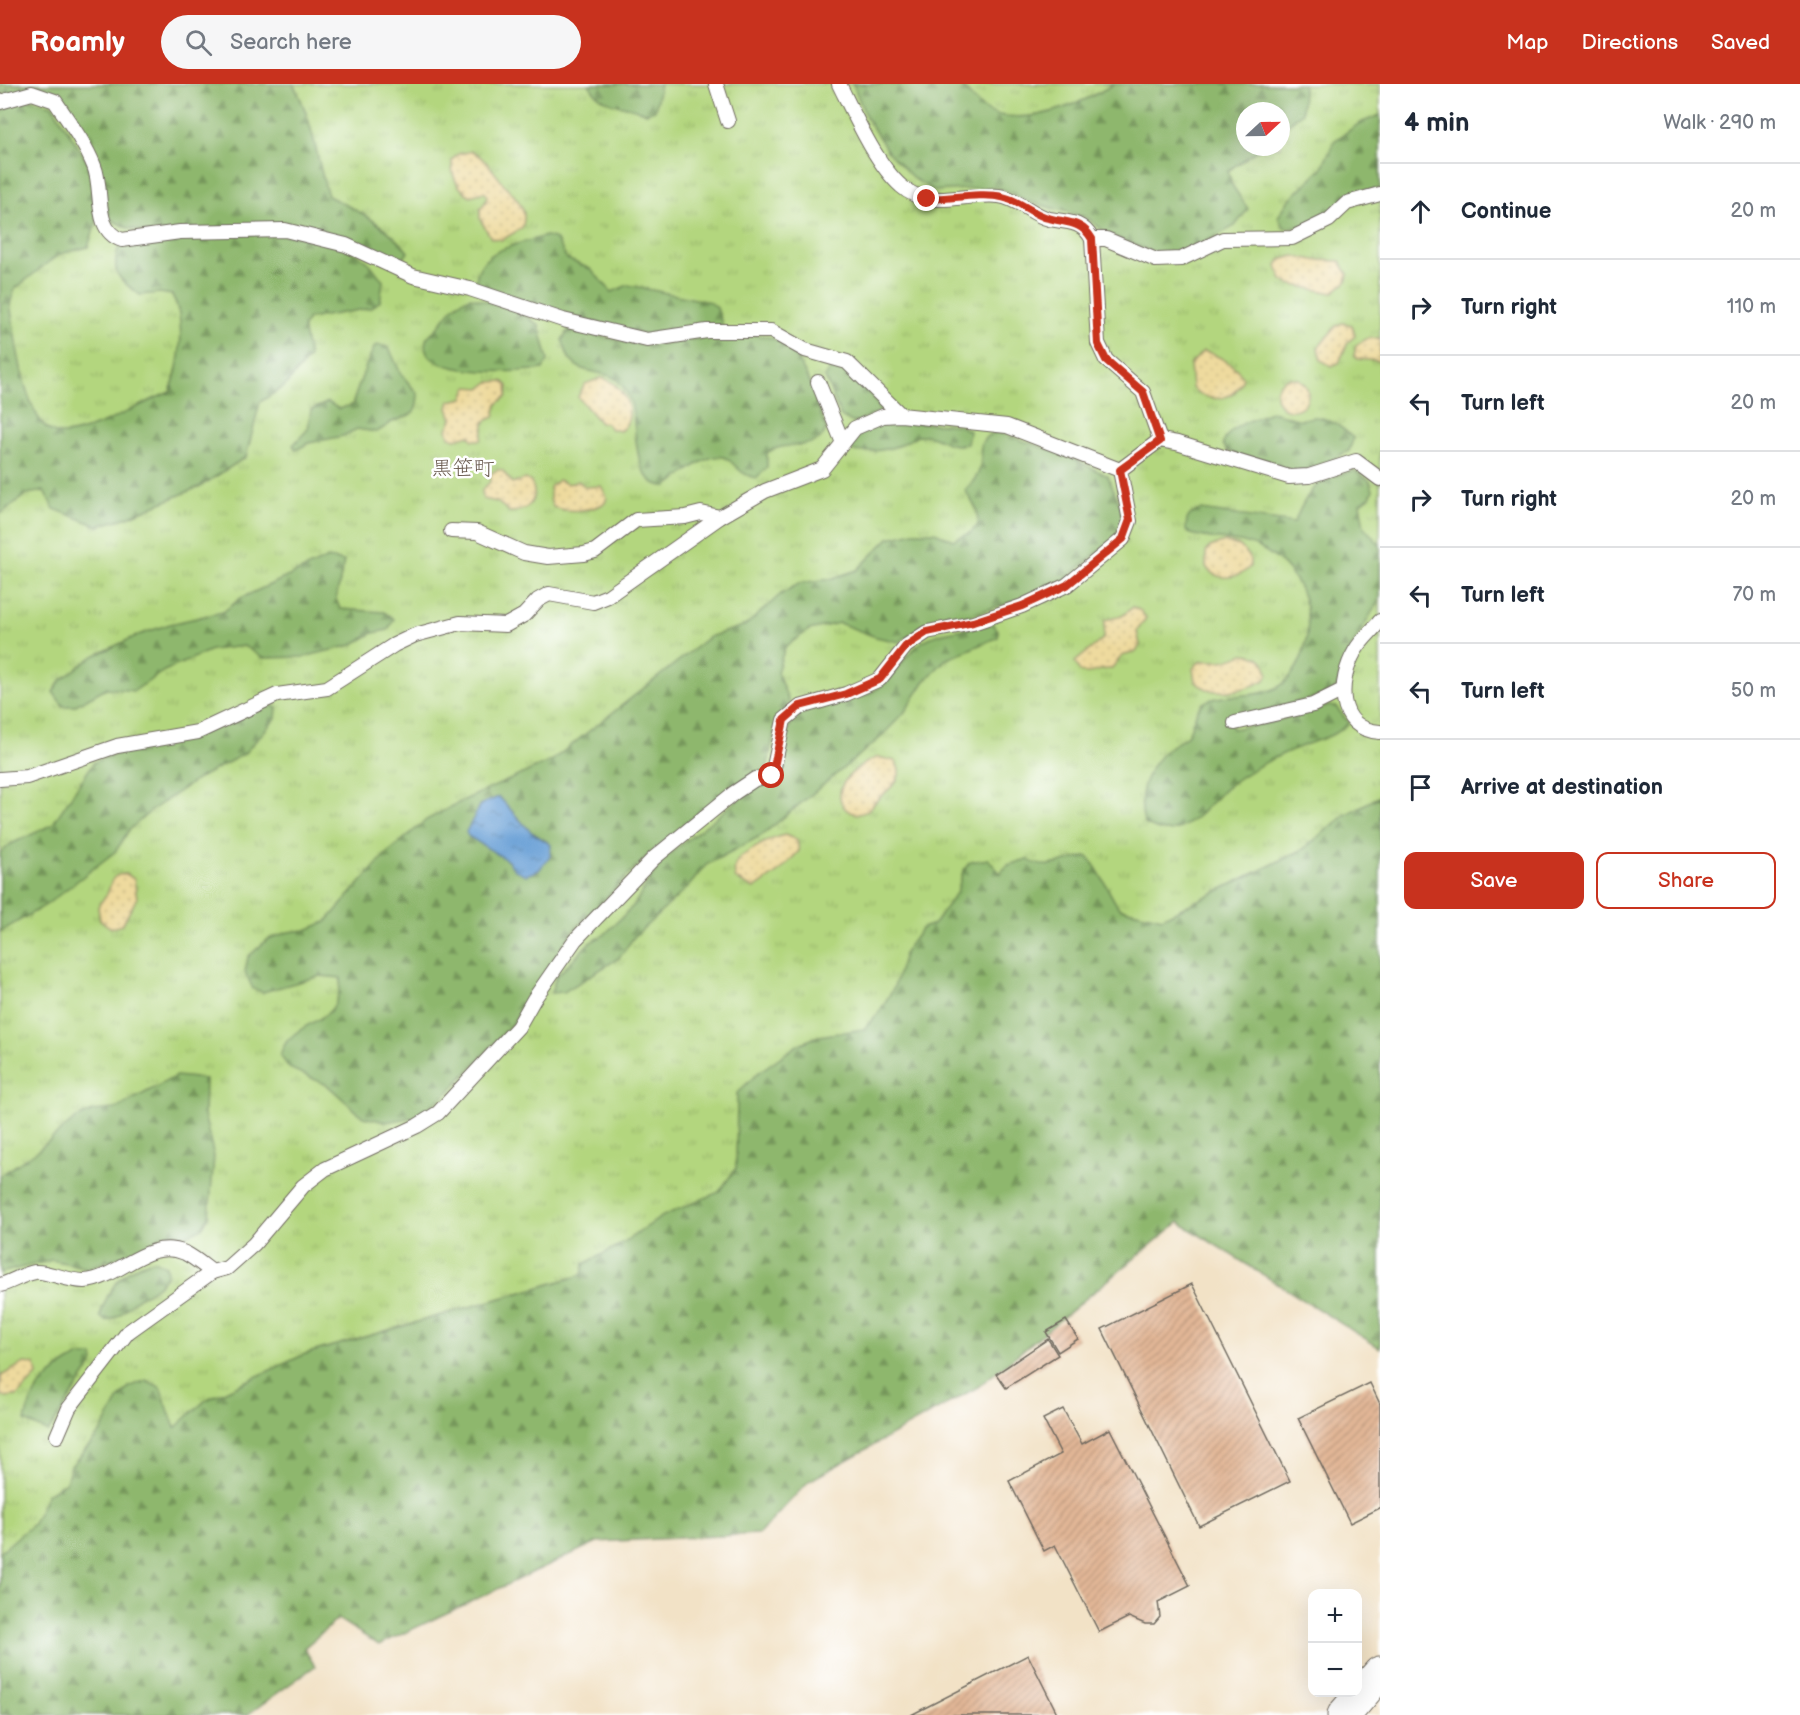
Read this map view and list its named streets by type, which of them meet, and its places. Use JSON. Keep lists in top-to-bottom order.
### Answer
{
  "districts": ["黒笹町"],
  "north": "right",
  "page": {
    "header": "Roamly",
    "search": "Search here",
    "nav": ["Map", "Directions", "Saved"],
    "heading": ["4 min", "Walk · 290 m"],
    "list": [
      ["Continue", "20 m"],
      ["Turn right", "110 m"],
      ["Turn left", "20 m"],
      ["Turn right", "20 m"],
      ["Turn left", "70 m"],
      ["Turn left", "50 m"],
      "Arrive at destination"
    ],
    "buttons": ["Save", "Share"],
    "map_buttons": ["+", "−"]
  }
}
